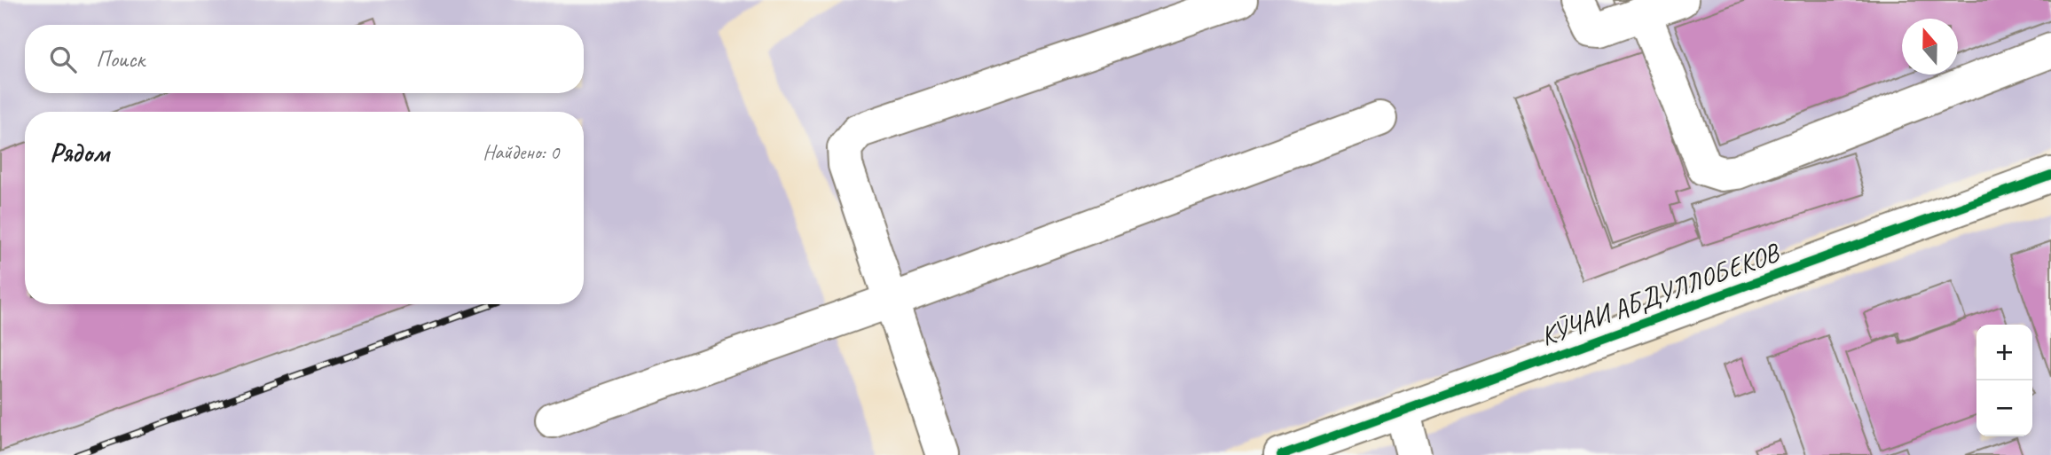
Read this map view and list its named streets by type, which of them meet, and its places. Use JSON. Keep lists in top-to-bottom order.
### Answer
{
  "streets": {
    "street": ["КӮЧАИ АБДУЛЛОБЕКОВ"]
  },
  "north": "top",
  "page": {
    "search": "Поиск",
    "heading": ["Рядом", "Найдено: 0"],
    "map_buttons": ["+", "−"]
  }
}
